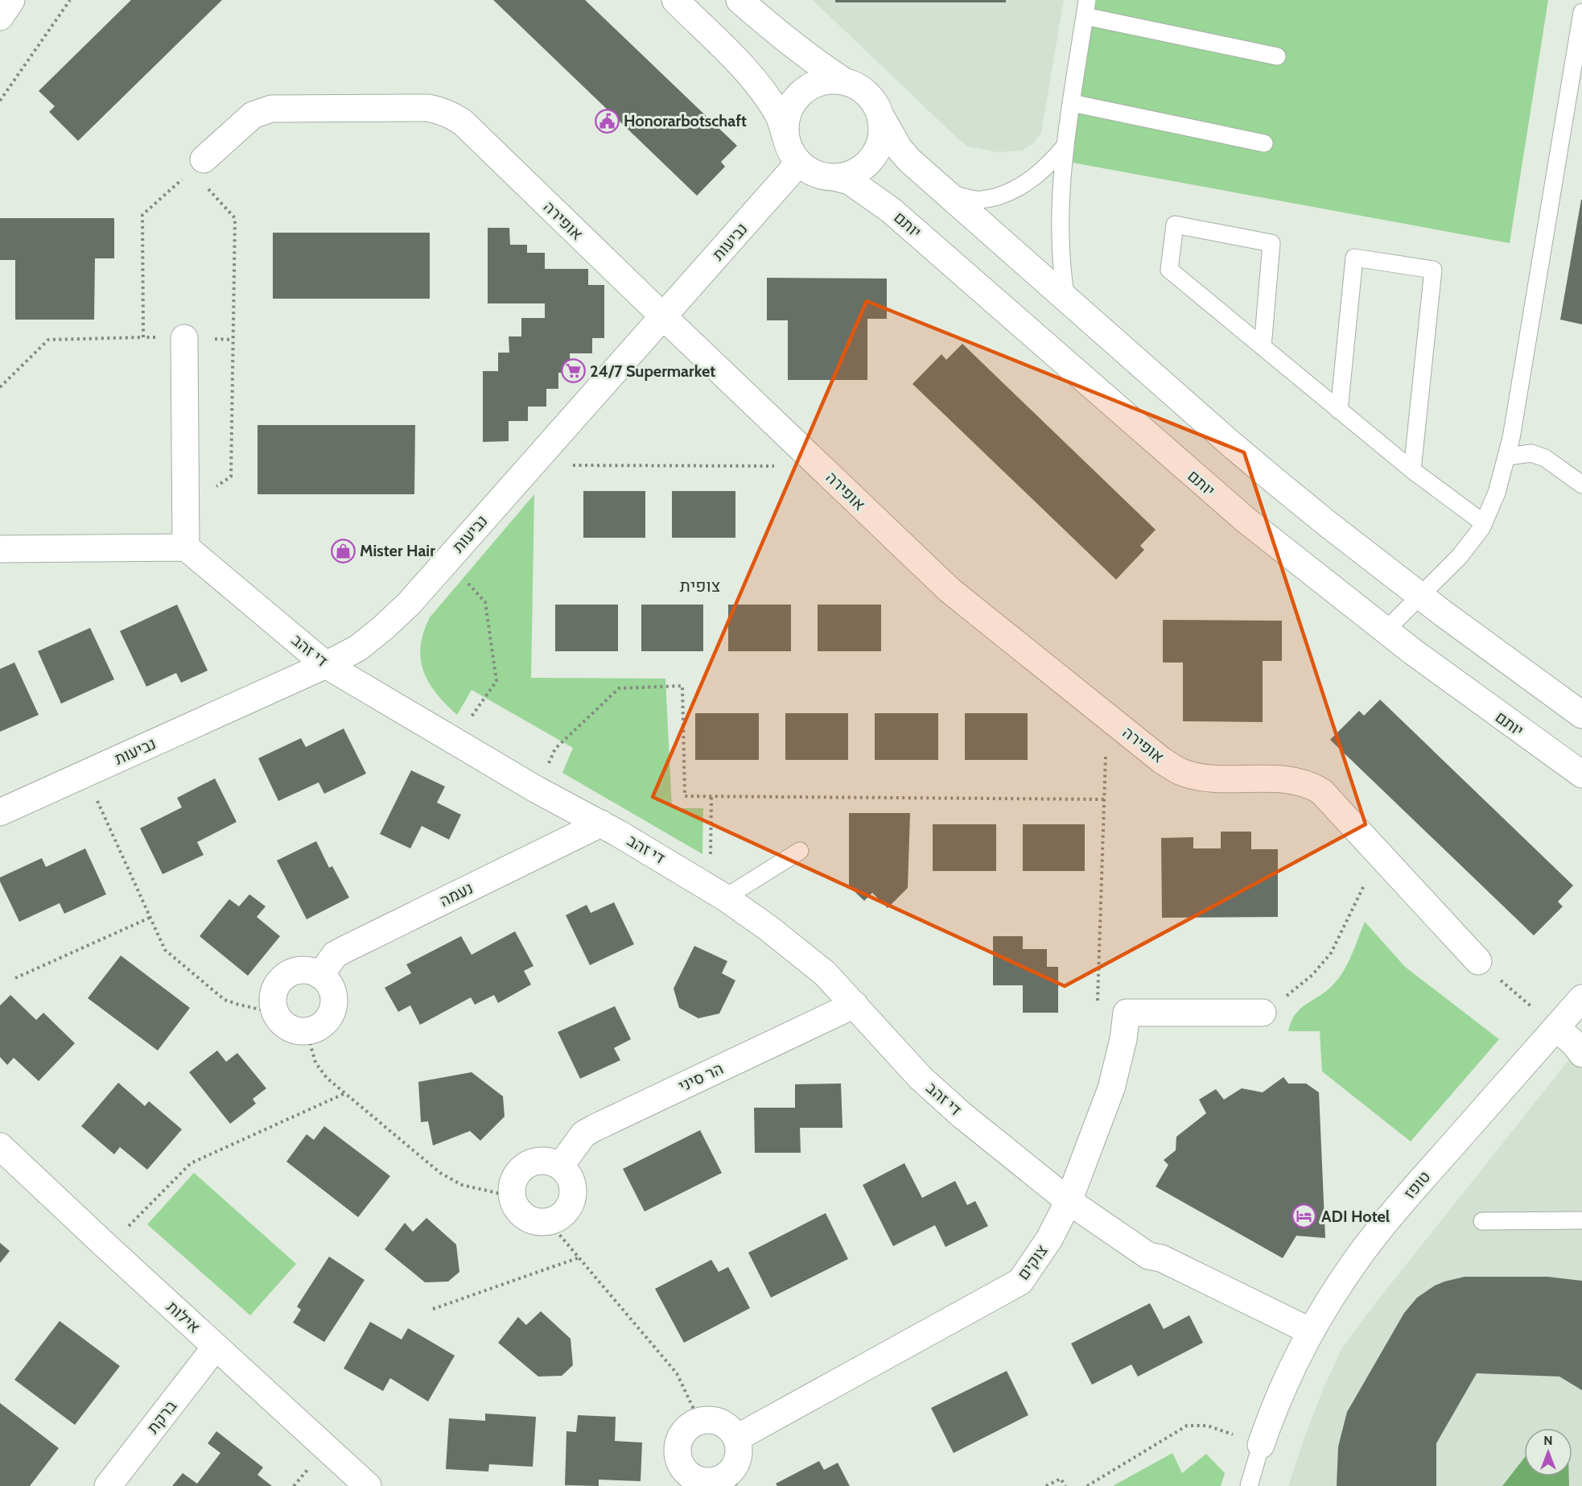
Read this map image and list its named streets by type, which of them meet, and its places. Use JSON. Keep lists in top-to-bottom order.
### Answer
{
  "streets": {
    "street": [
      "אופירה",
      "יותם",
      "נביעות",
      "די זהב",
      "נעמה",
      "הר סיני",
      "טופז",
      "צוקים",
      "אילות",
      "ברקת"
    ]
  },
  "crossings": [
    ["אופירה", "נביעות"],
    ["יותם", "נביעות"],
    ["נביעות", "די זהב"],
    ["די זהב", "נעמה"],
    ["די זהב", "הר סיני"],
    ["די זהב", "צוקים"],
    ["אילות", "ברקת"]
  ],
  "districts": ["צופית"],
  "places": {
    "public building": ["Honorarbotschaft"],
    "supermarket": ["24/7 Supermarket"],
    "shop": ["Mister Hair"],
    "hotel": ["ADI Hotel"]
  },
  "north": "top"
}
